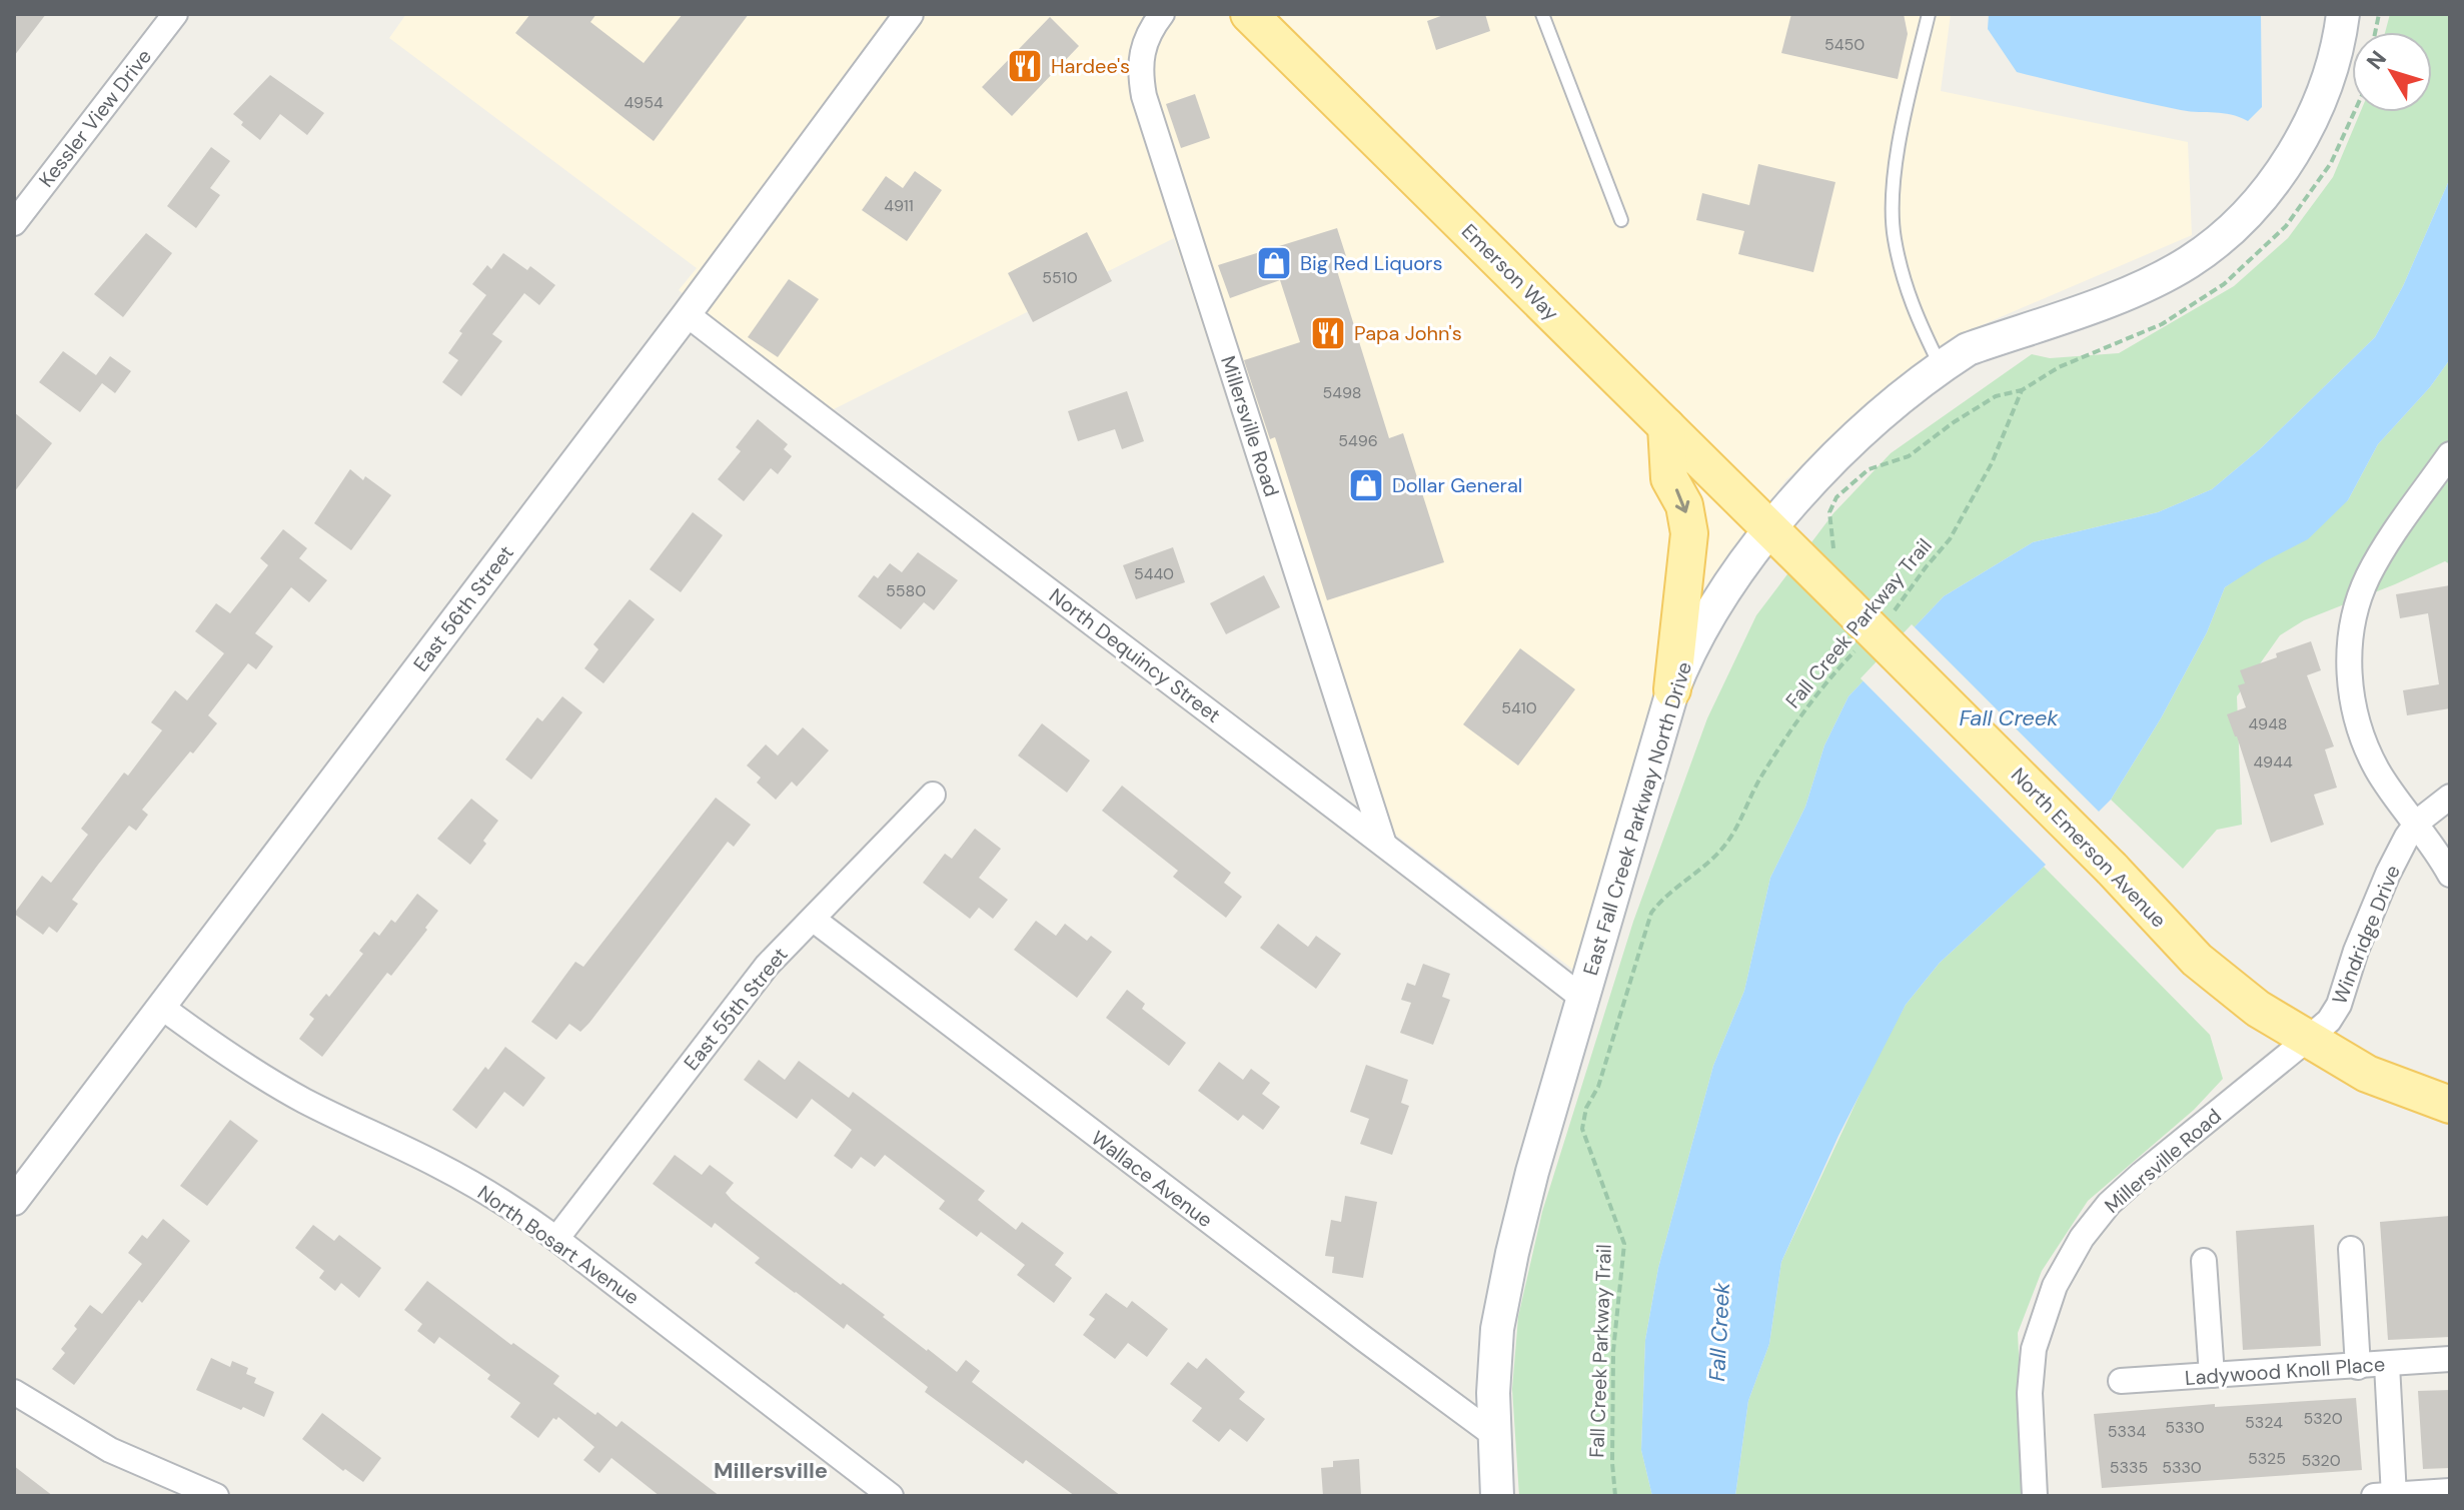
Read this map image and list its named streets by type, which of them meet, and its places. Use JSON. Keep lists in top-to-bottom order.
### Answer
{
  "streets": {
    "main road": ["Emerson Way", "East Fall Creek Parkway North Drive", "North Emerson Avenue"],
    "street": [
      "Kessler View Drive",
      "Millersville Road",
      "East 56th Street",
      "North Dequincy Street",
      "Windridge Drive",
      "East 55th Street",
      "Wallace Avenue",
      "North Bosart Avenue",
      "Ladywood Knoll Place"
    ],
    "path": ["Fall Creek Parkway Trail"]
  },
  "crossings": [
    ["Emerson Way", "East Fall Creek Parkway North Drive"],
    ["Emerson Way", "North Emerson Avenue"],
    ["Millersville Road", "North Dequincy Street"],
    ["Millersville Road", "North Emerson Avenue"],
    ["Millersville Road", "Windridge Drive"],
    ["East 56th Street", "North Dequincy Street"],
    ["East 56th Street", "North Bosart Avenue"],
    ["North Dequincy Street", "East Fall Creek Parkway North Drive"],
    ["East Fall Creek Parkway North Drive", "North Emerson Avenue"],
    ["East Fall Creek Parkway North Drive", "Wallace Avenue"],
    ["North Emerson Avenue", "Windridge Drive"],
    ["East 55th Street", "Wallace Avenue"],
    ["East 55th Street", "North Bosart Avenue"]
  ],
  "districts": ["Millersville"],
  "water": ["Fall Creek"],
  "places": {
    "restaurant": ["Hardee's", "Papa John's"],
    "shop": ["Big Red Liquors", "Dollar General"]
  },
  "house_numbers": [
    "5450",
    "4954",
    "4911",
    "5510",
    "5498",
    "5496",
    "5440",
    "5580",
    "5410",
    "4948",
    "4944",
    "5320",
    "5324",
    "5330",
    "5334",
    "5325",
    "5320",
    "5335",
    "5330"
  ],
  "north": "top left"
}
